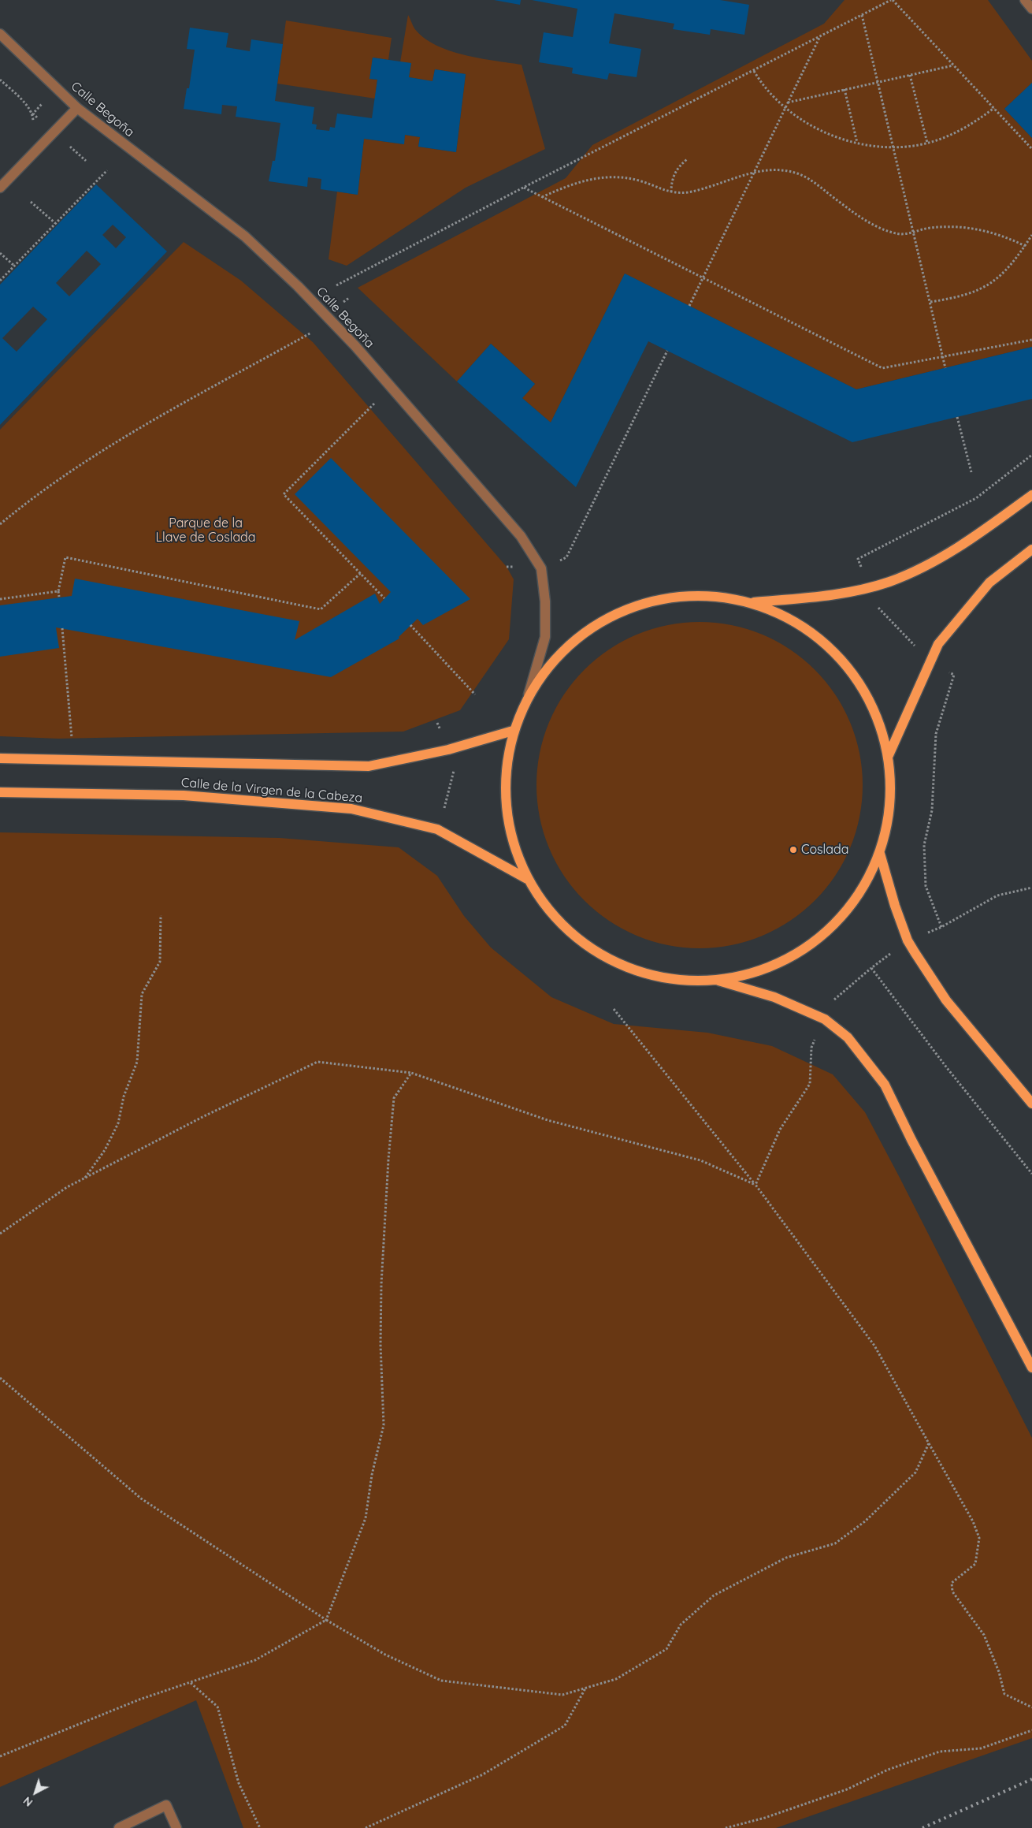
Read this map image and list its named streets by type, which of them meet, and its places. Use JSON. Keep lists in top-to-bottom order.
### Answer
{
  "streets": {
    "main road": ["Calle de la Virgen de la Cabeza"],
    "street": ["Calle Begoña"]
  },
  "parks": ["Parque de la Llave de Coslada"],
  "places": ["Coslada"],
  "north": "bottom left"
}
